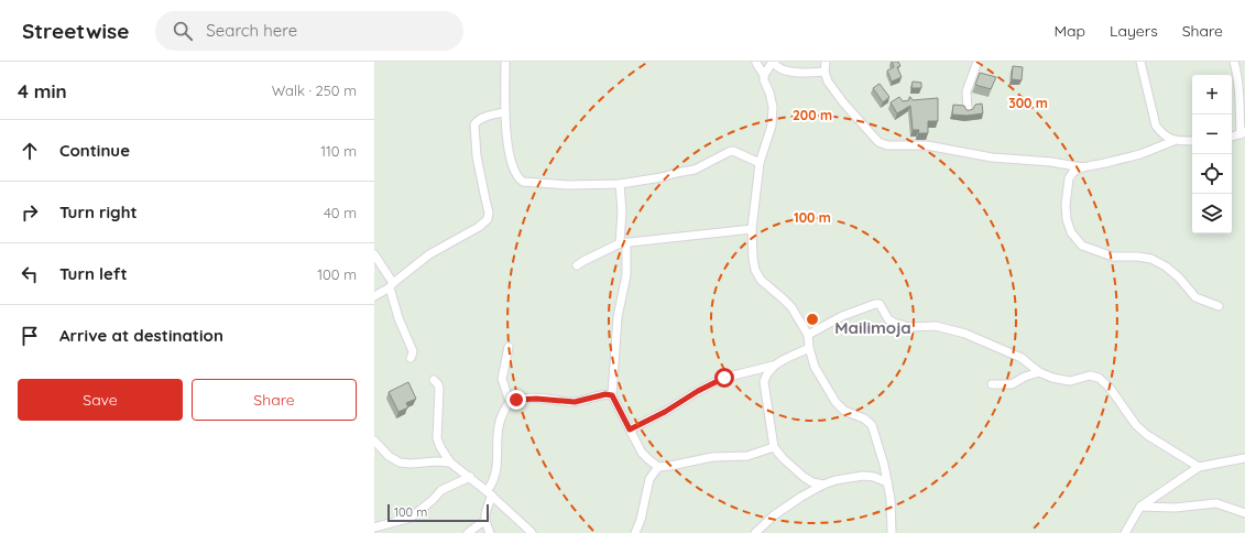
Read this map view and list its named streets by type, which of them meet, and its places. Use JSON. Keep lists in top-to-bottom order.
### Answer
{
  "districts": ["Mailimoja"],
  "scale_bar": "100 m",
  "page": {
    "header": "Streetwise",
    "search": "Search here",
    "nav": ["Map", "Layers", "Share"],
    "heading": ["4 min", "Walk · 250 m"],
    "map_buttons": ["+", "−"],
    "list": [
      ["Continue", "110 m"],
      ["Turn right", "40 m"],
      ["Turn left", "100 m"],
      "Arrive at destination"
    ],
    "buttons": ["Save", "Share"],
    "scale": "100 m"
  },
  "rings": ["300 m", "200 m", "100 m"]
}
